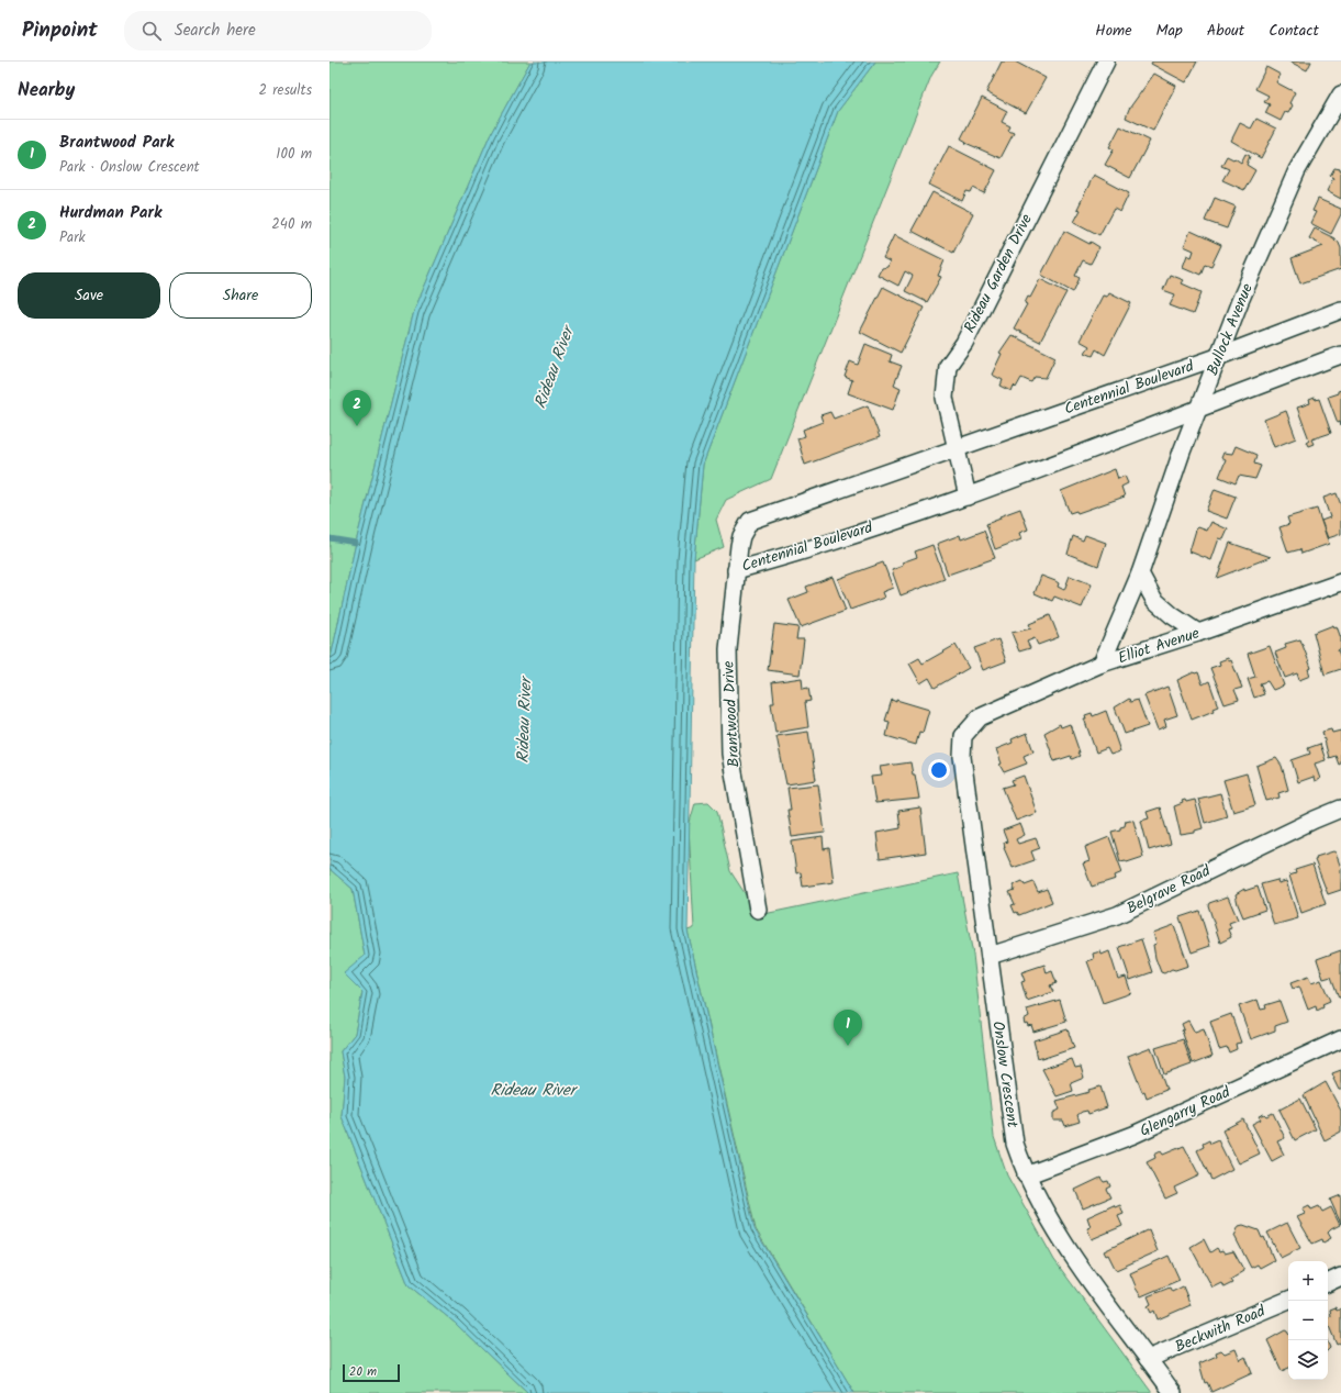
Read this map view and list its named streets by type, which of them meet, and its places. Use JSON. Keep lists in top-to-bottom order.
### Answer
{
  "streets": {
    "street": [
      "Rideau Garden Drive",
      "Bullock Avenue",
      "Centennial Boulevard",
      "Elliot Avenue",
      "Brantwood Drive",
      "Belgrave Road",
      "Onslow Crescent",
      "Glengarry Road",
      "Beckwith Road"
    ]
  },
  "crossings": [
    ["Rideau Garden Drive", "Centennial Boulevard"],
    ["Bullock Avenue", "Centennial Boulevard"],
    ["Bullock Avenue", "Elliot Avenue"],
    ["Centennial Boulevard", "Brantwood Drive"],
    ["Elliot Avenue", "Onslow Crescent"],
    ["Belgrave Road", "Onslow Crescent"],
    ["Onslow Crescent", "Glengarry Road"],
    ["Onslow Crescent", "Beckwith Road"]
  ],
  "water": ["Rideau River"],
  "scale_bar": "20 m",
  "page": {
    "header": "Pinpoint",
    "search": "Search here",
    "nav": [
      "Home",
      "Map",
      "About",
      "Contact"
    ],
    "heading": ["Nearby", "2 results"],
    "list": [
      {
        "mark": "1",
        "name": "Brantwood Park",
        "note": "Park · Onslow Crescent",
        "value": "100 m"
      },
      {
        "mark": "2",
        "name": "Hurdman Park",
        "note": "Park",
        "value": "240 m"
      }
    ],
    "buttons": ["Save", "Share"],
    "pins": ["2", "1"],
    "map_buttons": ["+", "−"],
    "scale": "20 m"
  }
}
